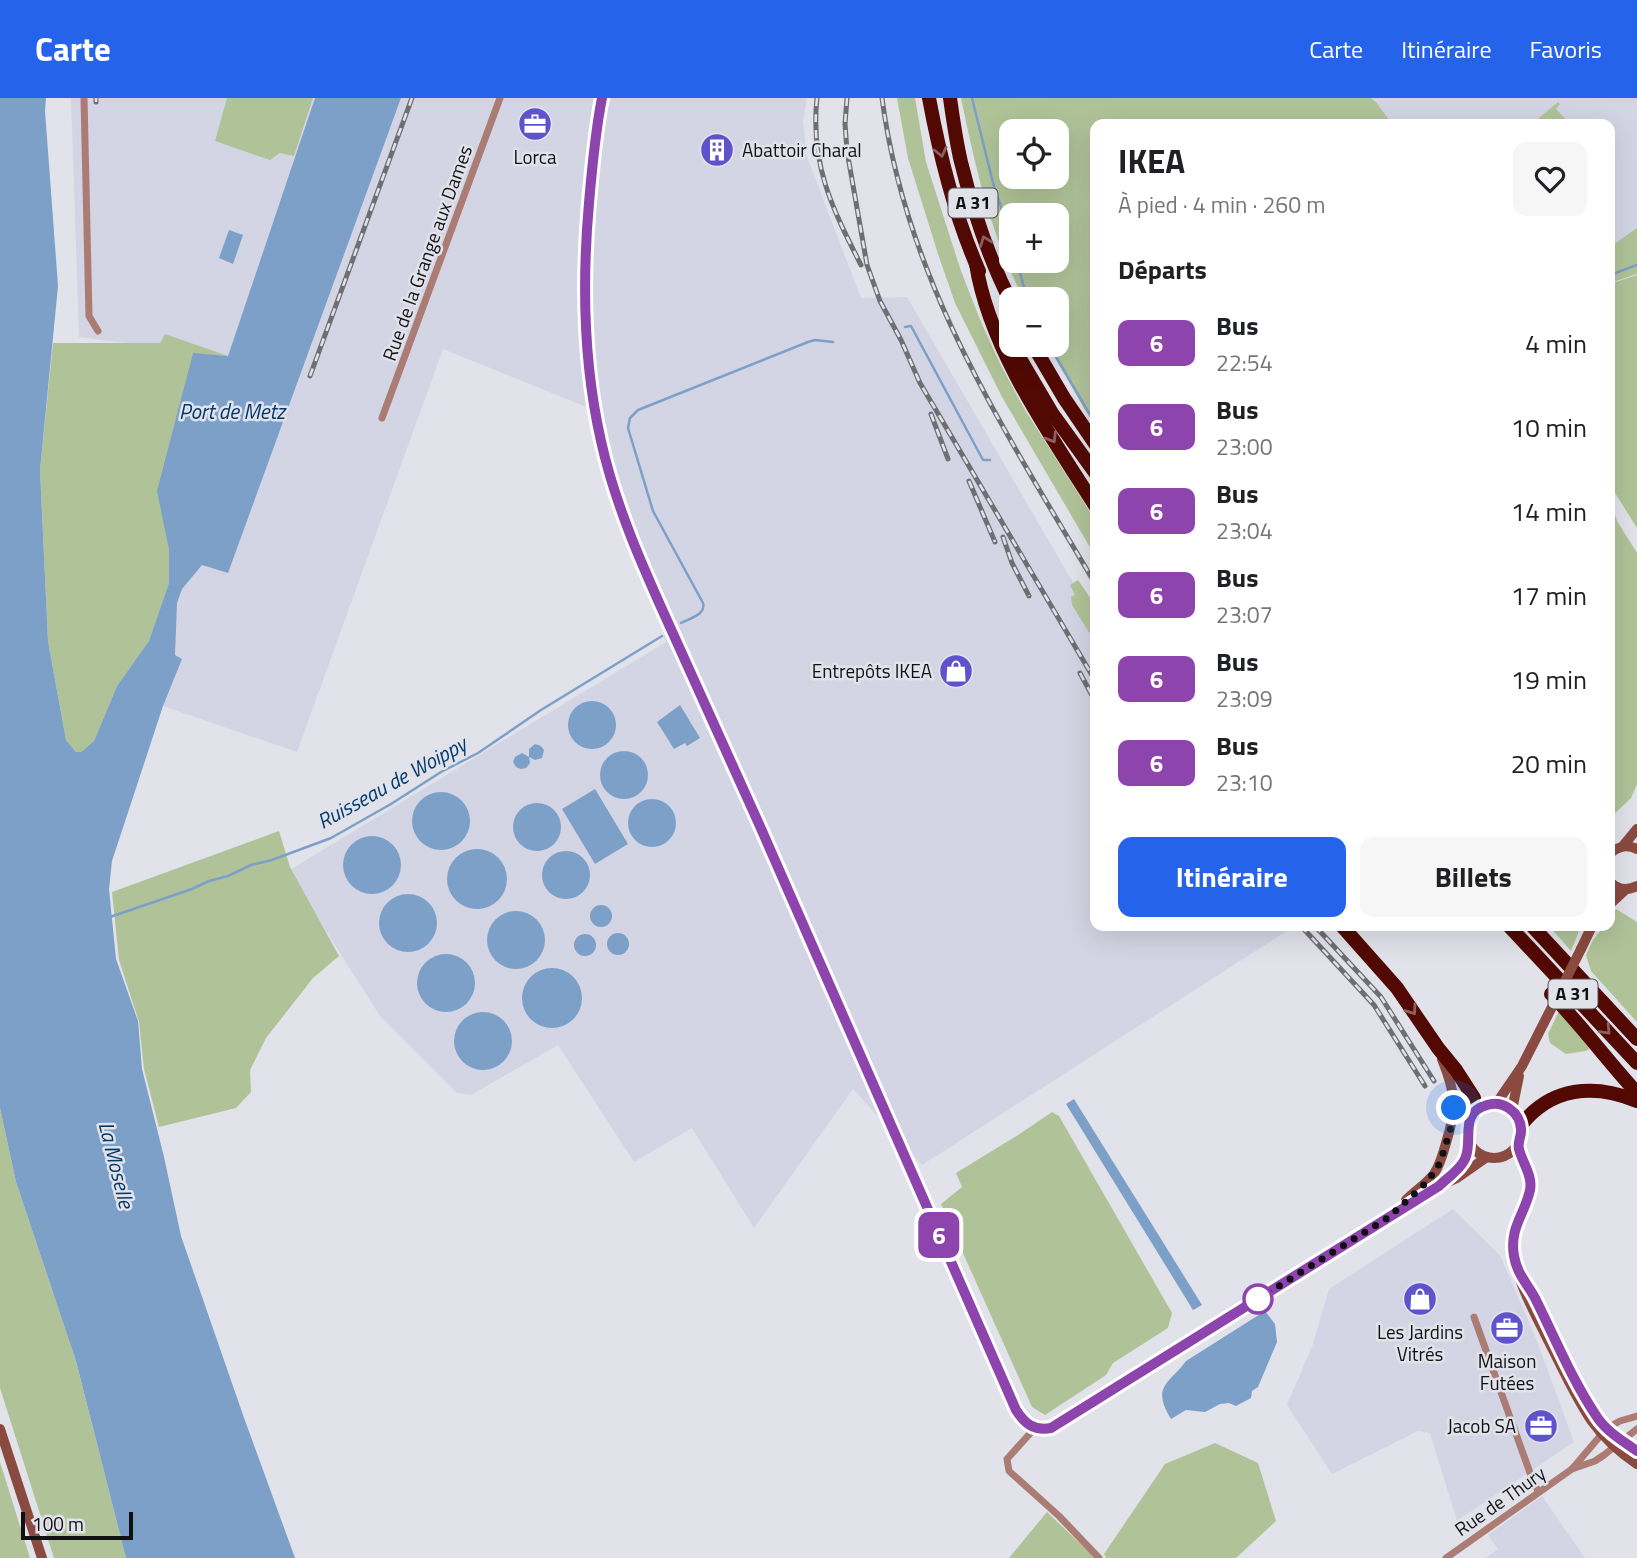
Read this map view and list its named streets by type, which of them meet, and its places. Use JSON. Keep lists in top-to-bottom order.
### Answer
{
  "streets": {
    "highway": ["A 31"],
    "street": ["Rue de la Grange aux Dames", "Rue de Thury"]
  },
  "water": ["Port de Metz", "Ruisseau de Woippy", "La Moselle"],
  "places": {
    "office": ["Lorca", "Maison Futées", "Jacob SA"],
    "building": ["Abattoir Charal"],
    "shop": ["Entrepôts IKEA", "Les Jardins Vitrés"]
  },
  "lines": ["bus line 6"],
  "scale_bar": "100 m",
  "page": {
    "header": "Carte",
    "nav": ["Carte", "Itinéraire", "Favoris"],
    "on_map": "6",
    "map_buttons": ["+", "−"],
    "heading": [
      ["IKEA", "À pied · 4 min · 260 m"],
      "Départs"
    ],
    "list": [
      {
        "mark": "6",
        "name": "Bus",
        "note": "22:54",
        "value": "4 min"
      },
      {
        "mark": "6",
        "name": "Bus",
        "note": "23:00",
        "value": "10 min"
      },
      {
        "mark": "6",
        "name": "Bus",
        "note": "23:04",
        "value": "14 min"
      },
      {
        "mark": "6",
        "name": "Bus",
        "note": "23:07",
        "value": "17 min"
      },
      {
        "mark": "6",
        "name": "Bus",
        "note": "23:09",
        "value": "19 min"
      },
      {
        "mark": "6",
        "name": "Bus",
        "note": "23:10",
        "value": "20 min"
      }
    ],
    "buttons": ["Itinéraire", "Billets"],
    "scale": "100 m"
  }
}
